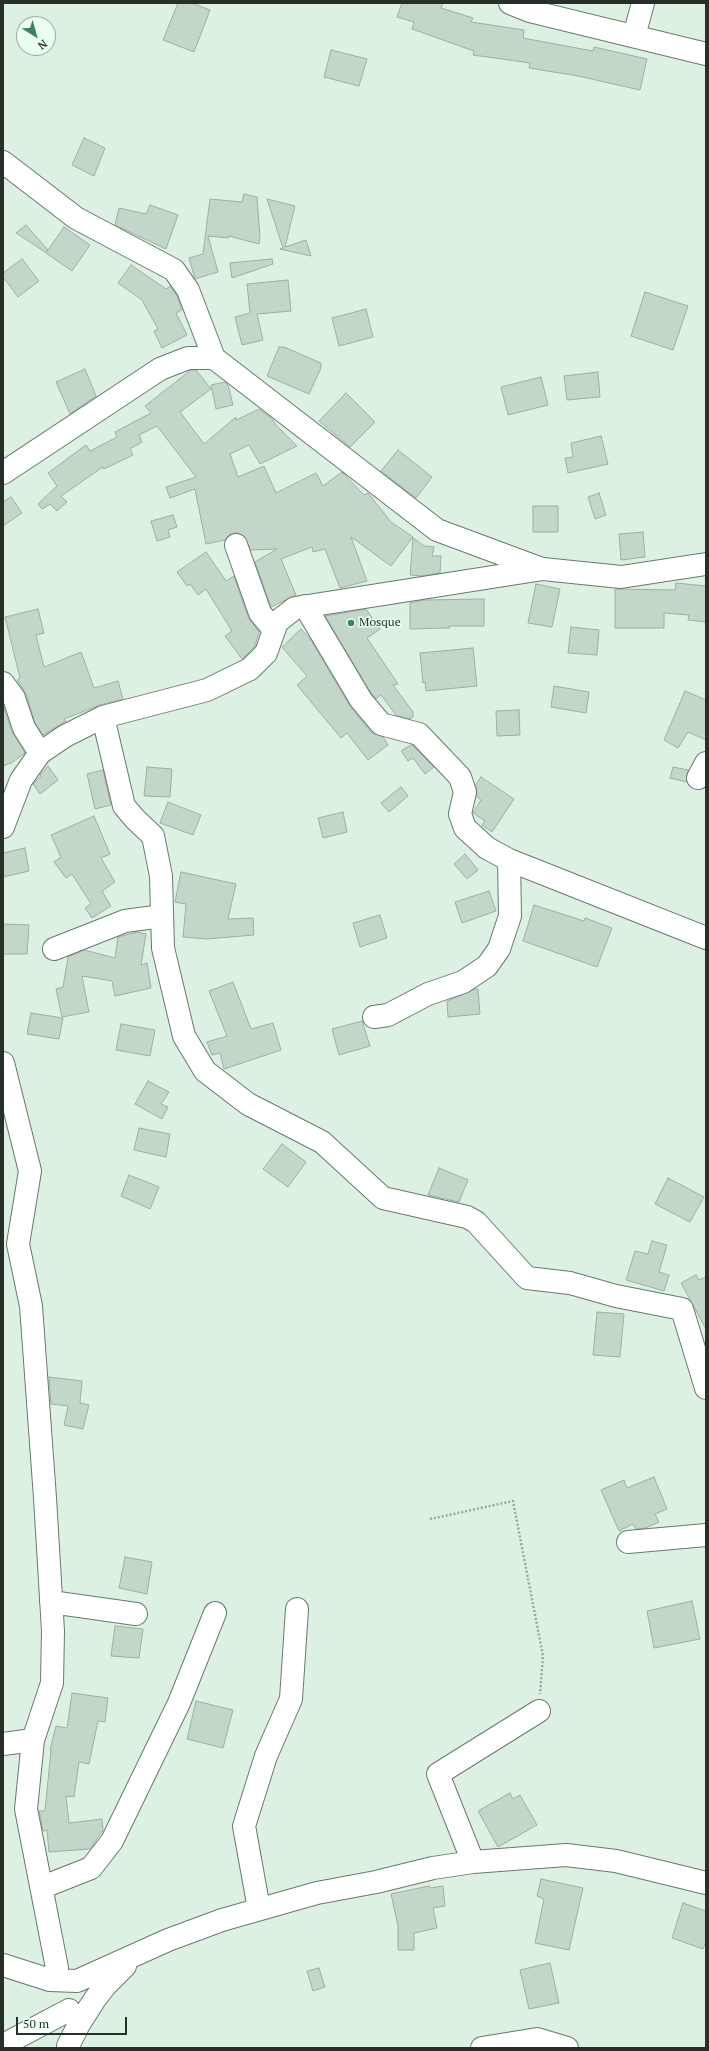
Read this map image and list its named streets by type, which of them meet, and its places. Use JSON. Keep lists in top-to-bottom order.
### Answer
{
  "places": ["Mosque"],
  "scale_bar": "50 m",
  "north": "bottom right"
}
